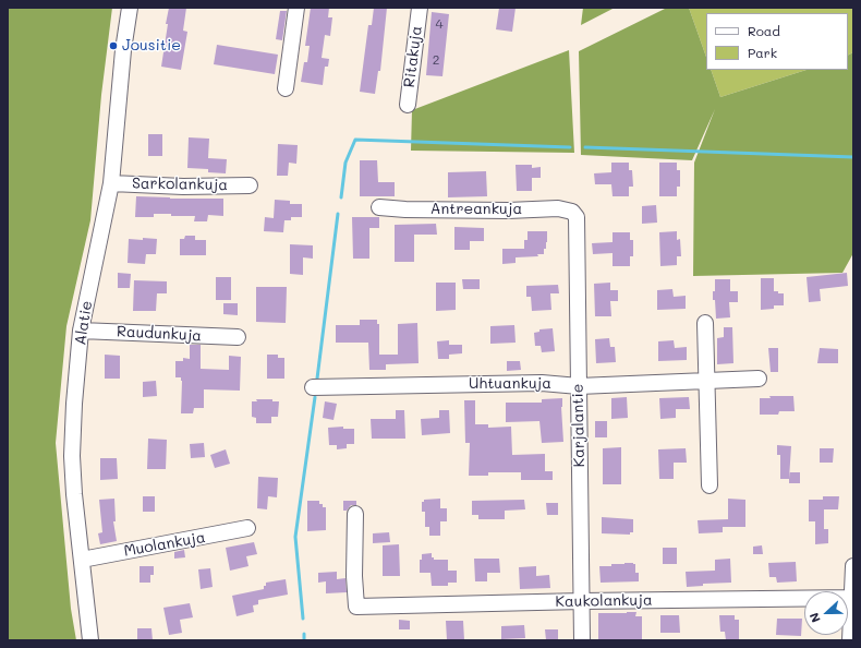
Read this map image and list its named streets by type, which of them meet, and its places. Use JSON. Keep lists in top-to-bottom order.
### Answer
{
  "streets": {
    "street": [
      "Ritakuja",
      "Sarkolankuja",
      "Antreankuja",
      "Alatie",
      "Raudunkuja",
      "Uhtuankuja",
      "Karjalantie",
      "Muolankuja",
      "Kaukolankuja"
    ]
  },
  "crossings": [
    ["Sarkolankuja", "Alatie"],
    ["Antreankuja", "Karjalantie"],
    ["Alatie", "Raudunkuja"],
    ["Alatie", "Muolankuja"],
    ["Uhtuankuja", "Karjalantie"],
    ["Karjalantie", "Kaukolankuja"]
  ],
  "places": ["Jousitie"],
  "house_numbers": ["4", "2"],
  "legend": ["Road", "Park"],
  "north": "left"
}
